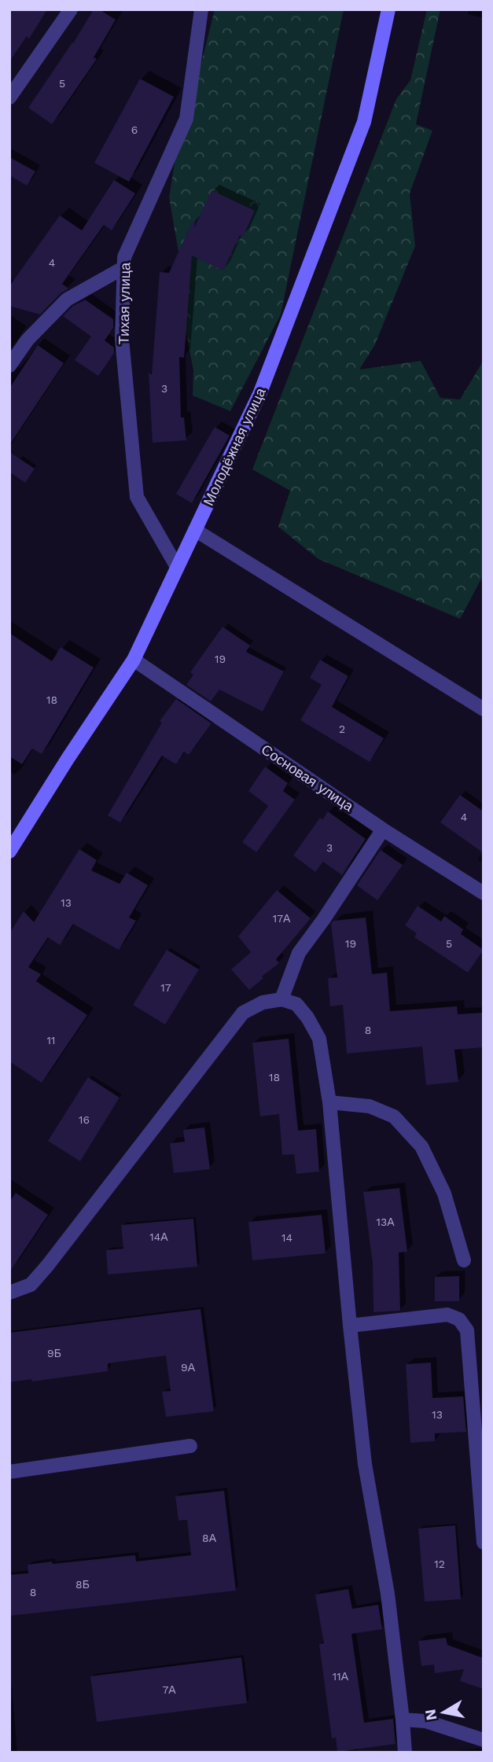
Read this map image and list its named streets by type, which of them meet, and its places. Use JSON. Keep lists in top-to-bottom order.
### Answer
{
  "streets": {
    "main road": ["Молодёжная улица"],
    "street": ["Тихая улица", "Сосновая улица"]
  },
  "crossings": [
    ["Тихая улица", "Молодёжная улица"],
    ["Молодёжная улица", "Сосновая улица"]
  ],
  "house_numbers": [
    "5",
    "6",
    "4",
    "3",
    "19",
    "18",
    "2",
    "4",
    "3",
    "13",
    "17А",
    "19",
    "5",
    "17",
    "8",
    "11",
    "18",
    "16",
    "13А",
    "14А",
    "14",
    "9Б",
    "9А",
    "13",
    "8А",
    "12",
    "8Б",
    "8",
    "11А",
    "7А"
  ],
  "north": "left"
}
